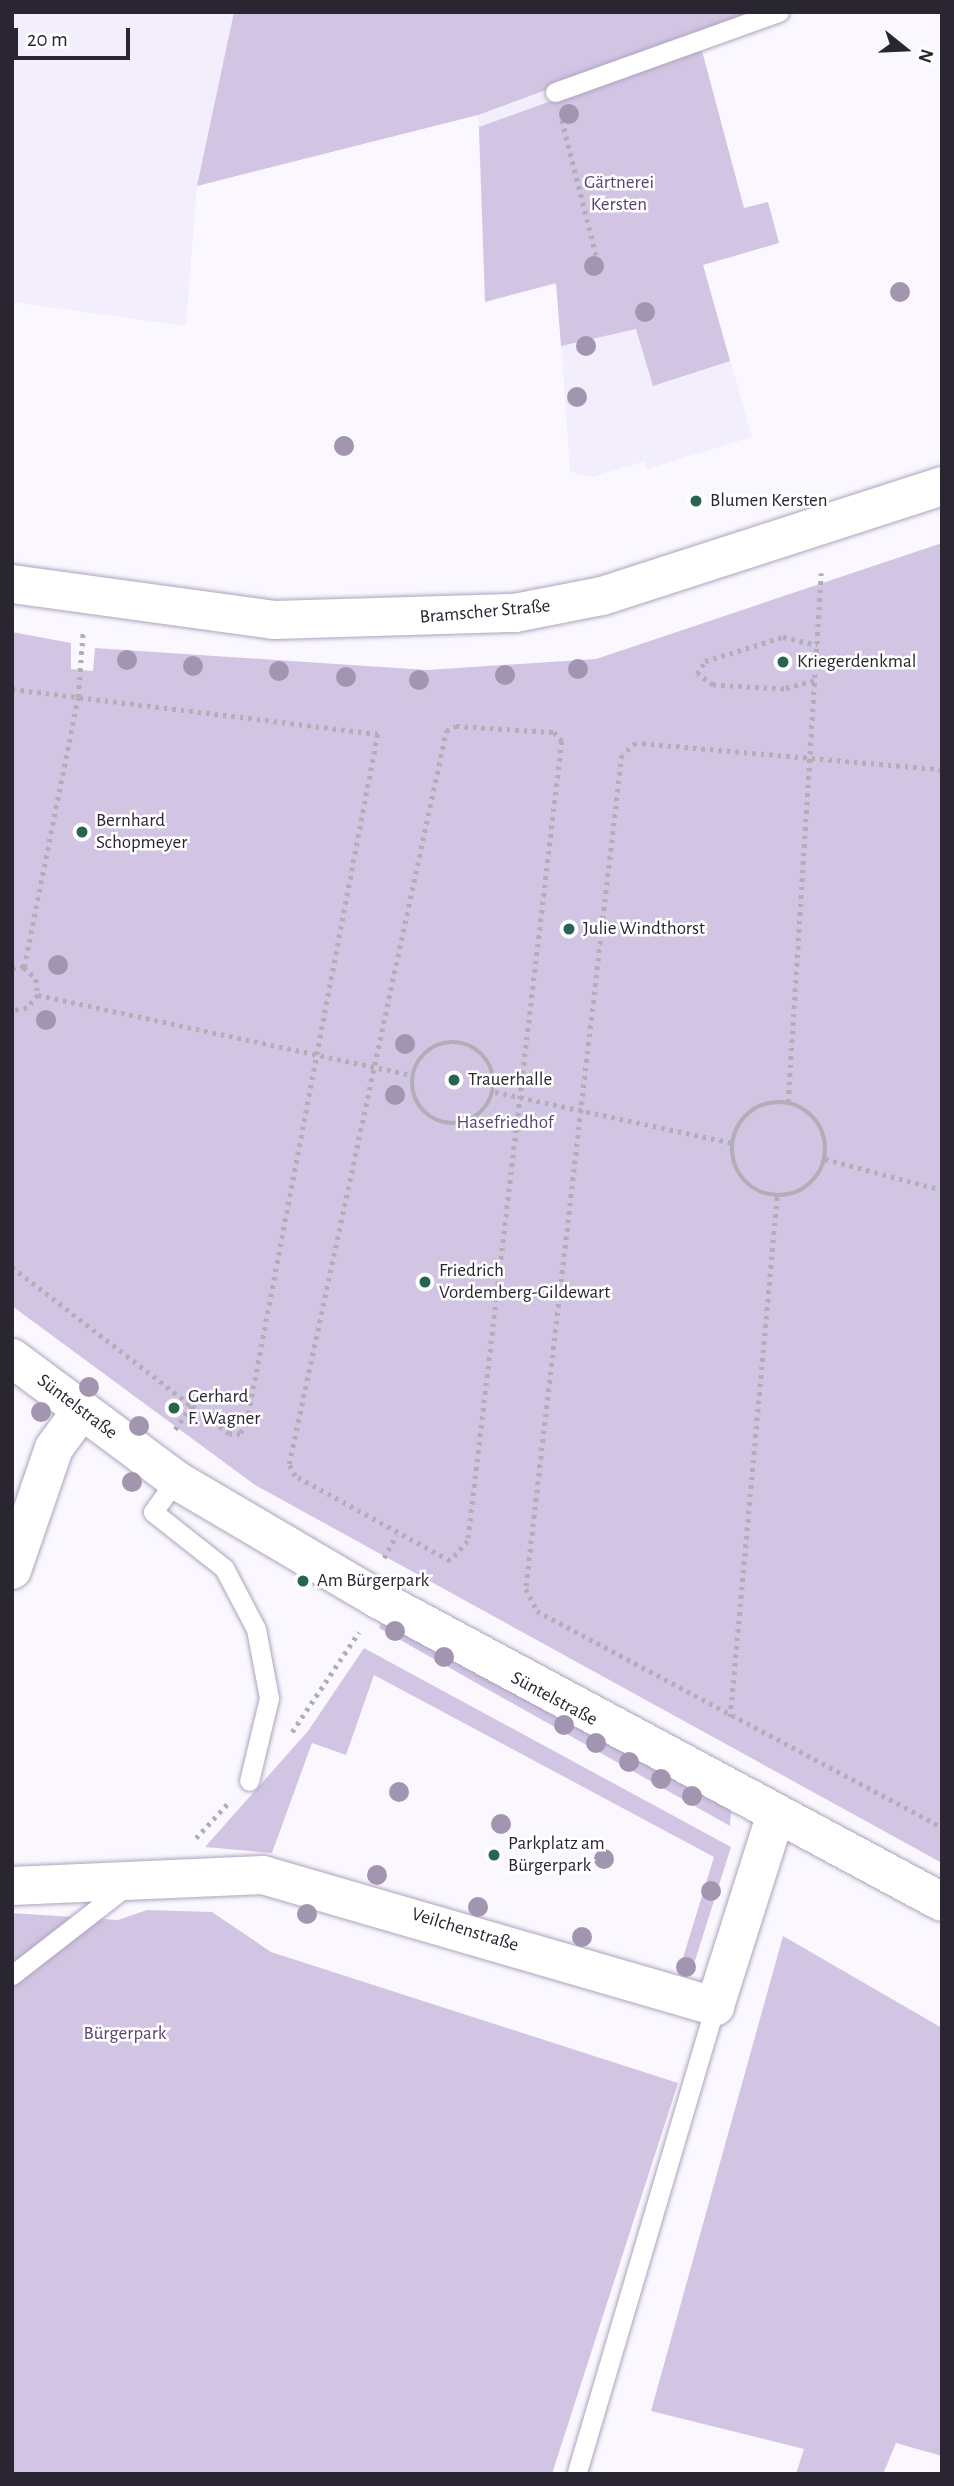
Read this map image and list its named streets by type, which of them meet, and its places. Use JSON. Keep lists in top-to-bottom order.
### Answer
{
  "streets": {
    "street": ["Bramscher Straße", "Süntelstraße", "Veilchenstraße"]
  },
  "parks": ["Gärtnerei Kersten", "Hasefriedhof", "Bürgerpark"],
  "places": [
    "Blumen Kersten",
    "Kriegerdenkmal",
    "Bernhard Schopmeyer",
    "Julie Windthorst",
    "Trauerhalle",
    "Friedrich Vordemberg-Gildewart",
    "Gerhard F. Wagner",
    "Am Bürgerpark",
    "Parkplatz am Bürgerpark"
  ],
  "scale_bar": "20 m",
  "north": "right"
}
